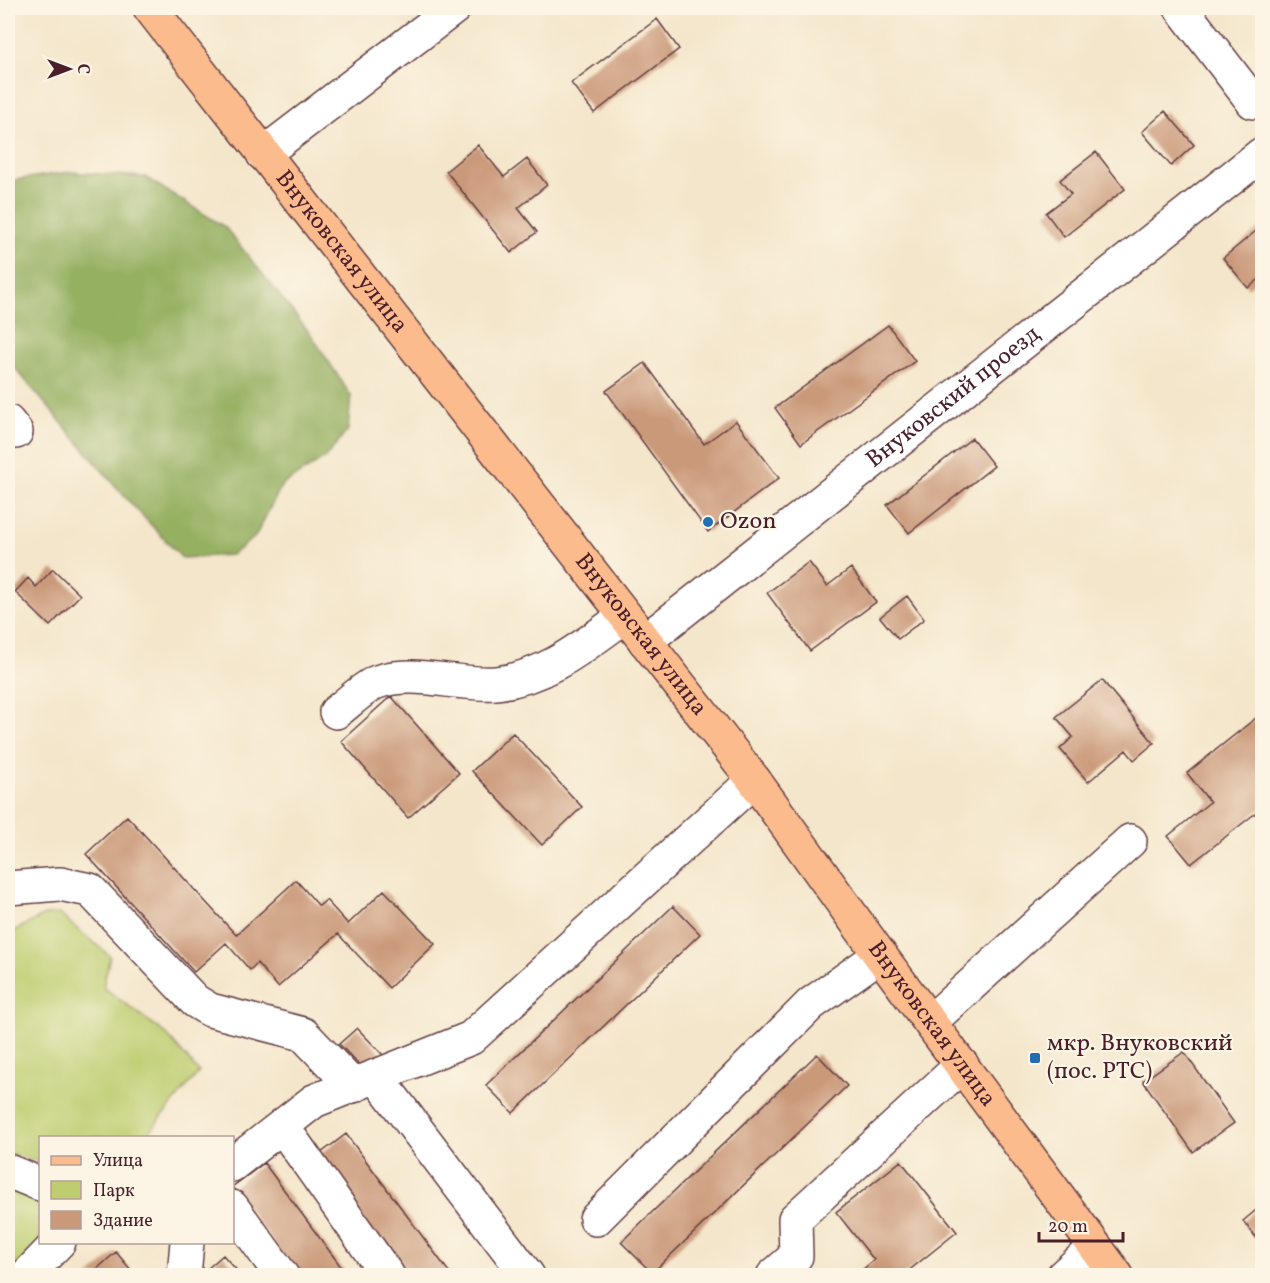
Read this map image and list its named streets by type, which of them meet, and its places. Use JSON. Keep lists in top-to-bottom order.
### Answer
{
  "streets": {
    "main road": ["Внуковская улица"],
    "street": ["Внуковский проезд"]
  },
  "crossings": [
    ["Внуковская улица", "Внуковский проезд"]
  ],
  "places": {
    "other": ["Ozon"],
    "transit": ["мкр. Внуковский (пос. РТС)"]
  },
  "legend": ["Улица", "Парк", "Здание"],
  "scale_bar": "20 m",
  "north": "right"
}
